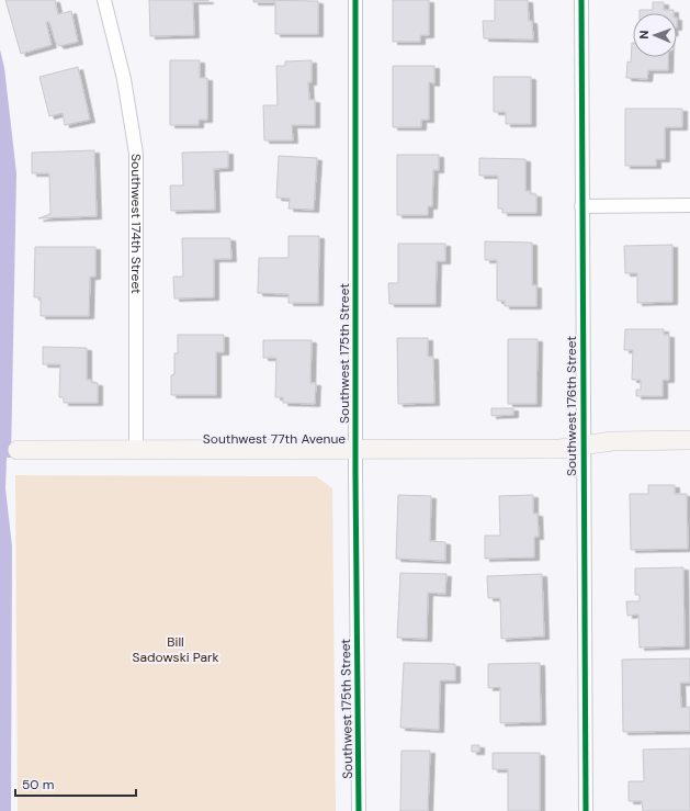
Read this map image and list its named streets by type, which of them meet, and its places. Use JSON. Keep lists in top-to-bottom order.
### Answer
{
  "streets": {
    "street": [
      "Southwest 174th Street",
      "Southwest 175th Street",
      "Southwest 176th Street",
      "Southwest 77th Avenue"
    ]
  },
  "crossings": [
    ["Southwest 174th Street", "Southwest 77th Avenue"],
    ["Southwest 175th Street", "Southwest 77th Avenue"],
    ["Southwest 176th Street", "Southwest 77th Avenue"]
  ],
  "parks": ["Bill Sadowski Park"],
  "scale_bar": "50 m",
  "north": "left"
}
